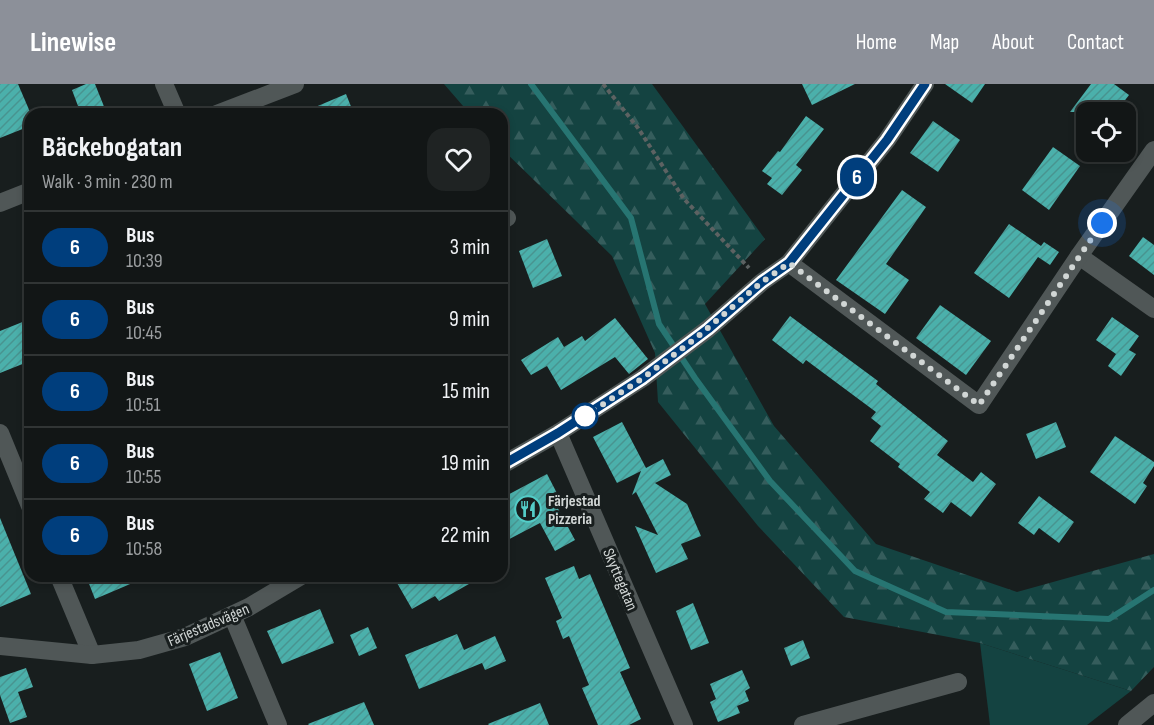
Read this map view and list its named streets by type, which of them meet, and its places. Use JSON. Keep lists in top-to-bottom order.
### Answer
{
  "streets": {
    "street": ["Skyttegatan", "Färjestadsvägen"]
  },
  "places": {
    "restaurant": ["Färjestad Pizzeria"]
  },
  "lines": ["bus line 6"],
  "page": {
    "header": "Linewise",
    "nav": [
      "Home",
      "Map",
      "About",
      "Contact"
    ],
    "on_map": "6",
    "heading": ["Bäckebogatan", "Walk · 3 min · 230 m"],
    "list": [
      {
        "mark": "6",
        "name": "Bus",
        "note": "10:39",
        "value": "3 min"
      },
      {
        "mark": "6",
        "name": "Bus",
        "note": "10:45",
        "value": "9 min"
      },
      {
        "mark": "6",
        "name": "Bus",
        "note": "10:51",
        "value": "15 min"
      },
      {
        "mark": "6",
        "name": "Bus",
        "note": "10:55",
        "value": "19 min"
      },
      {
        "mark": "6",
        "name": "Bus",
        "note": "10:58",
        "value": "22 min"
      }
    ]
  }
}
